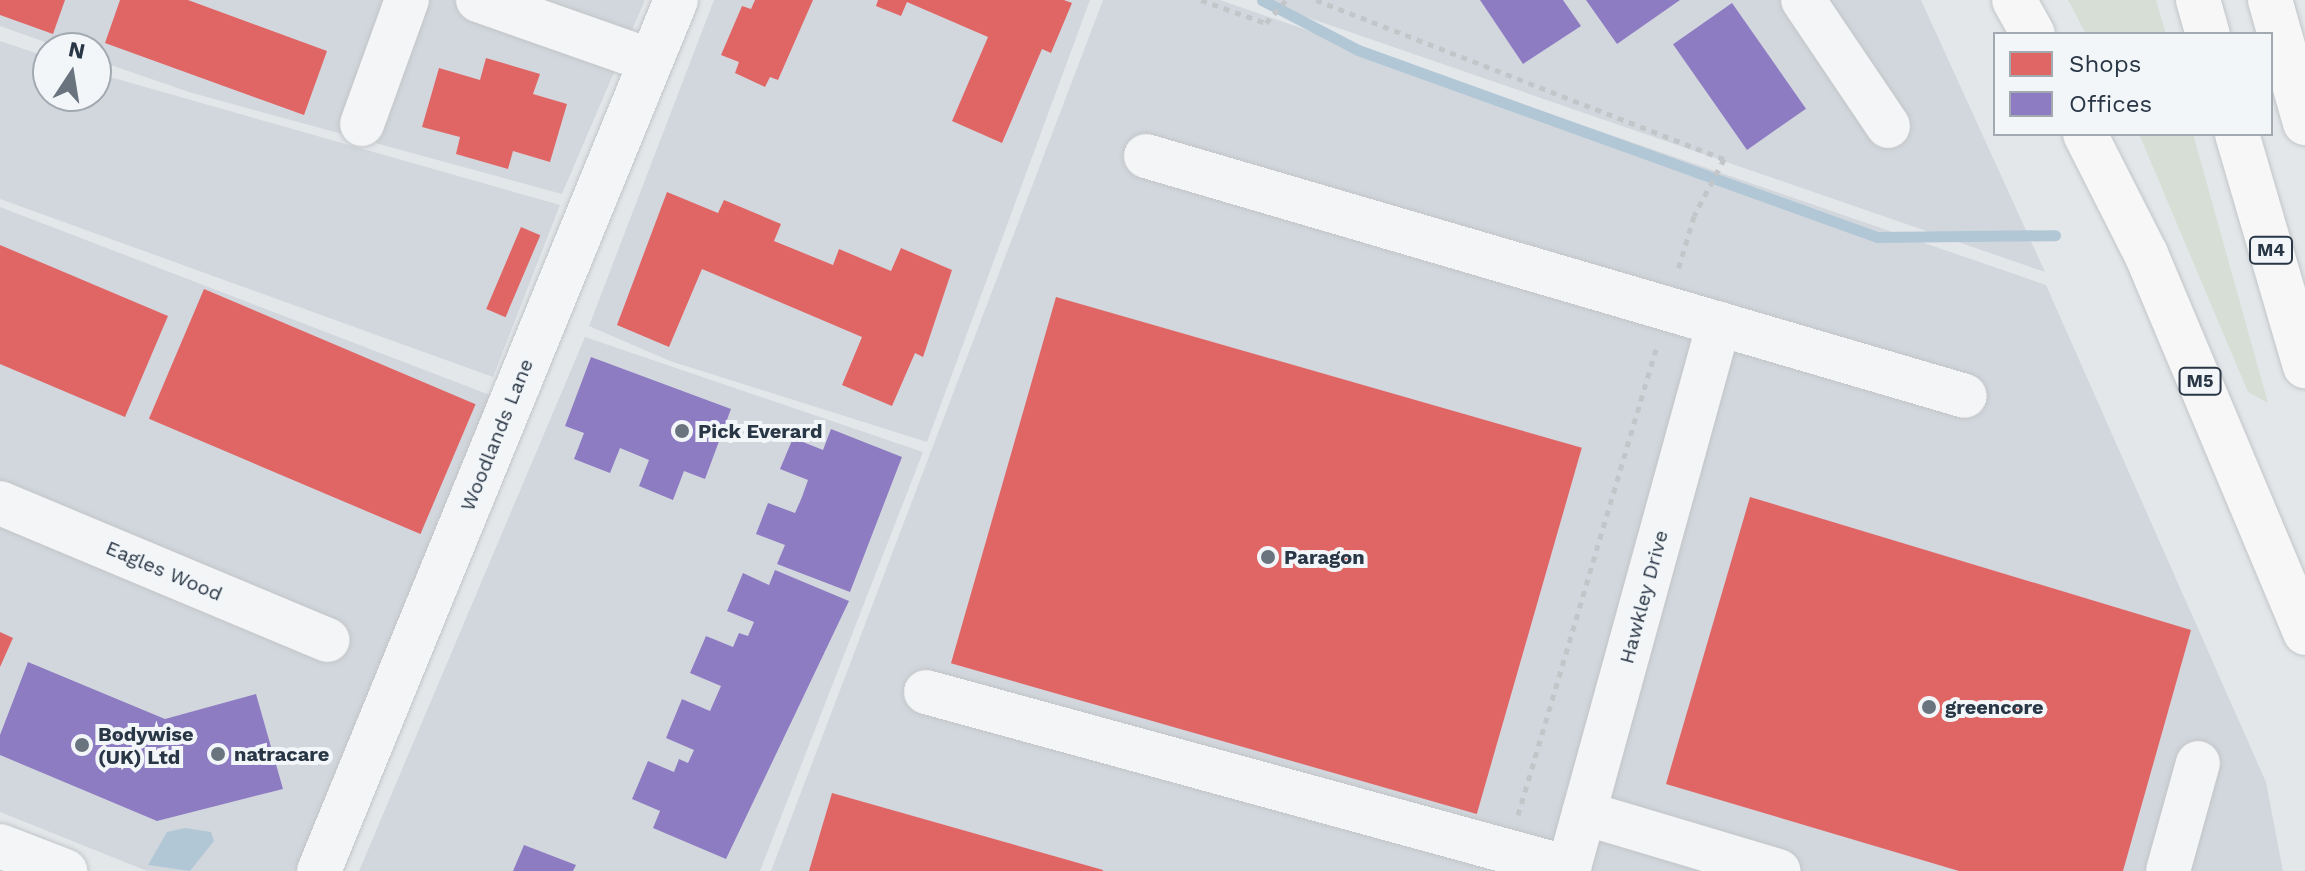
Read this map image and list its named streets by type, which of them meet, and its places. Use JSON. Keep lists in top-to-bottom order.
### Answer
{
  "streets": {
    "highway": ["M4", "M5"],
    "street": ["Woodlands Lane", "Eagles Wood", "Hawkley Drive"]
  },
  "places": [
    "Pick Everard",
    "Paragon",
    "greencore",
    "Bodywise (UK) Ltd",
    "natracare"
  ],
  "legend": ["Shops", "Offices"],
  "north": "top"
}
